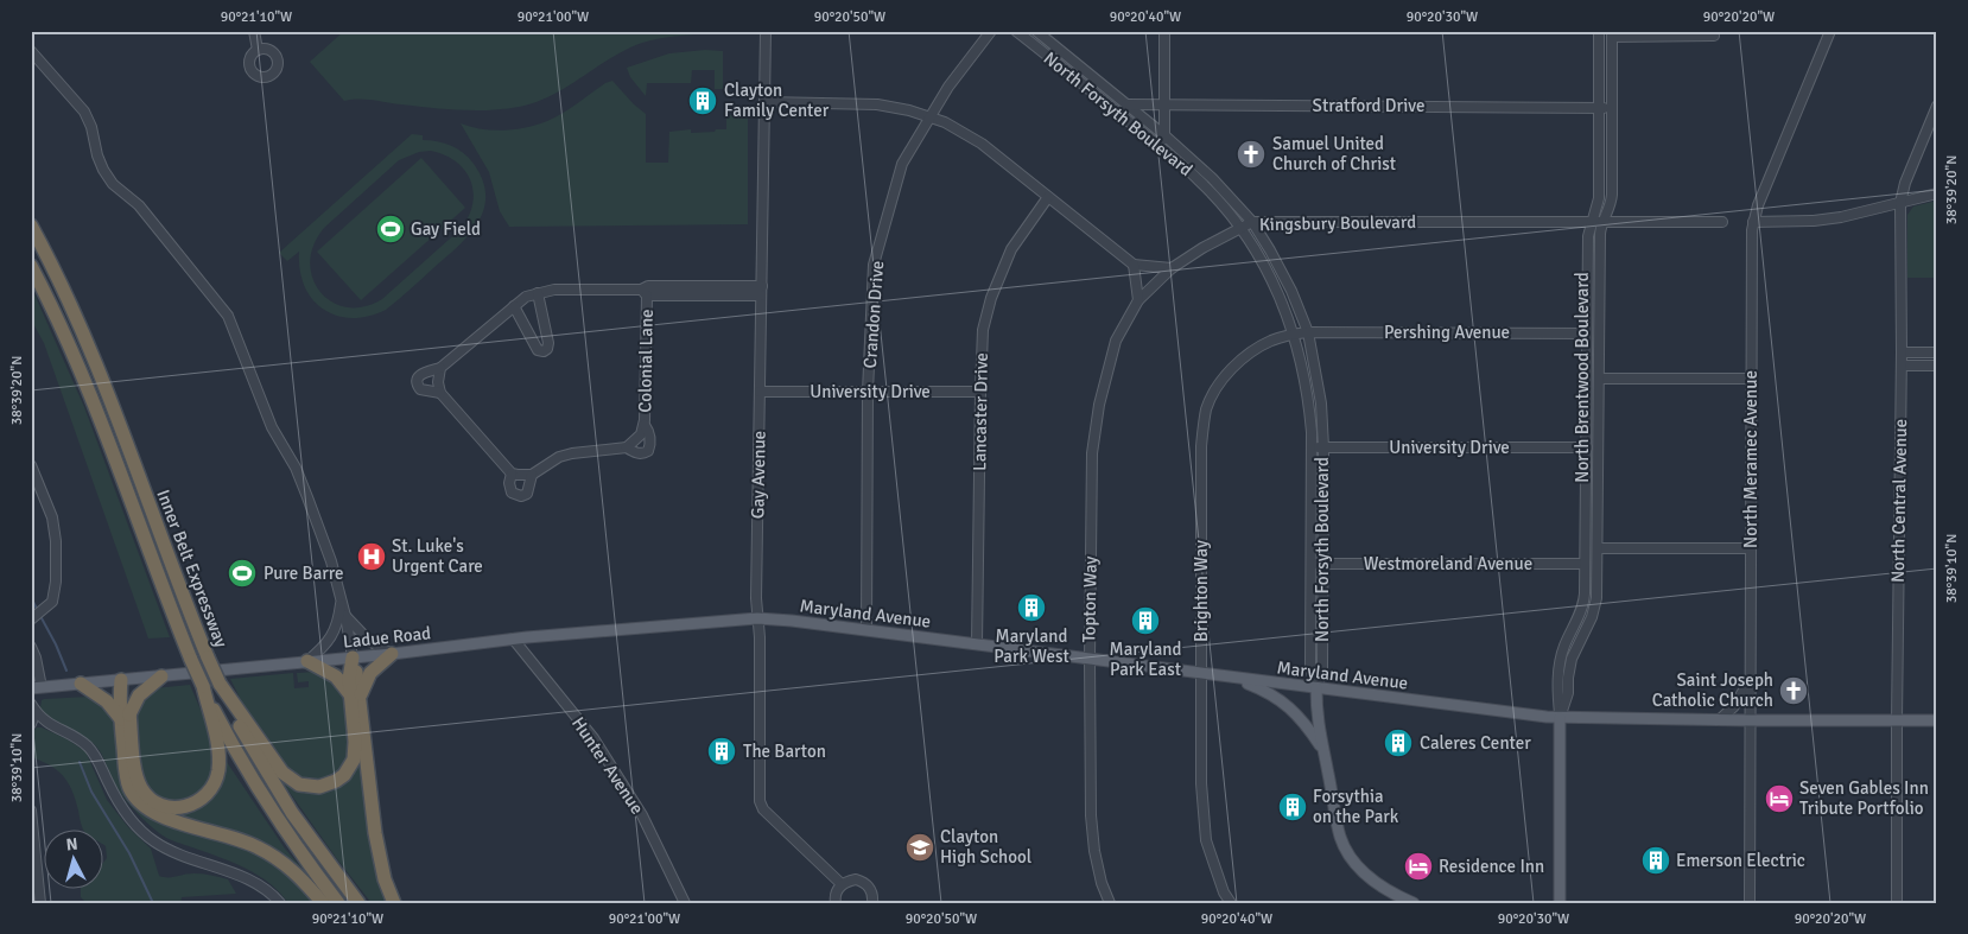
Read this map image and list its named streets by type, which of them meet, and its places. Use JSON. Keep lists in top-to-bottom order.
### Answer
{
  "streets": {
    "highway": ["Inner Belt Expressway"],
    "main road": ["North Brentwood Boulevard", "Maryland Avenue", "Ladue Road"],
    "street": [
      "Stratford Drive",
      "North Forsyth Boulevard",
      "Kingsbury Boulevard",
      "Crandon Drive",
      "Pershing Avenue",
      "Colonial Lane",
      "University Drive",
      "Lancaster Drive",
      "North Meramec Avenue",
      "Gay Avenue",
      "North Central Avenue",
      "Westmoreland Avenue",
      "Brighton Way",
      "Topton Way",
      "Hunter Avenue"
    ]
  },
  "crossings": [
    ["Stratford Drive", "North Forsyth Boulevard"],
    ["Stratford Drive", "North Brentwood Boulevard"],
    ["North Forsyth Boulevard", "Kingsbury Boulevard"],
    ["North Forsyth Boulevard", "Pershing Avenue"],
    ["North Forsyth Boulevard", "University Drive"],
    ["North Forsyth Boulevard", "Westmoreland Avenue"],
    ["North Forsyth Boulevard", "Brighton Way"],
    ["North Forsyth Boulevard", "Maryland Avenue"],
    ["Kingsbury Boulevard", "North Brentwood Boulevard"],
    ["Kingsbury Boulevard", "Topton Way"],
    ["Crandon Drive", "University Drive"],
    ["Crandon Drive", "Maryland Avenue"],
    ["Pershing Avenue", "North Brentwood Boulevard"],
    ["Pershing Avenue", "Brighton Way"],
    ["Colonial Lane", "Gay Avenue"],
    ["North Brentwood Boulevard", "University Drive"],
    ["North Brentwood Boulevard", "Westmoreland Avenue"],
    ["North Brentwood Boulevard", "Maryland Avenue"],
    ["University Drive", "Lancaster Drive"],
    ["University Drive", "Gay Avenue"],
    ["Lancaster Drive", "Maryland Avenue"],
    ["North Meramec Avenue", "Maryland Avenue"],
    ["Gay Avenue", "Maryland Avenue"],
    ["Gay Avenue", "Ladue Road"],
    ["North Central Avenue", "Maryland Avenue"],
    ["Brighton Way", "Maryland Avenue"],
    ["Topton Way", "Maryland Avenue"],
    ["Maryland Avenue", "Ladue Road"],
    ["Ladue Road", "Hunter Avenue"]
  ],
  "places": {
    "building": [
      "Clayton Family Center",
      "Maryland Park West",
      "Maryland Park East",
      "Caleres Center",
      "The Barton",
      "Forsythia on the Park",
      "Emerson Electric"
    ],
    "church": ["Samuel United Church of Christ", "Saint Joseph Catholic Church"],
    "sports": ["Gay Field", "Pure Barre"],
    "hospital": ["St. Luke's Urgent Care"],
    "hotel": ["Seven Gables Inn Tribute Portfolio", "Residence Inn"],
    "school or university": ["Clayton High School"]
  },
  "north": "top",
  "coordinates": [
    "90°21'10\"W",
    "90°21'00\"W",
    "90°20'50\"W",
    "90°20'40\"W",
    "90°20'30\"W",
    "90°20'20\"W",
    "38°39'20\"N",
    "38°39'10\"N"
  ]
}
